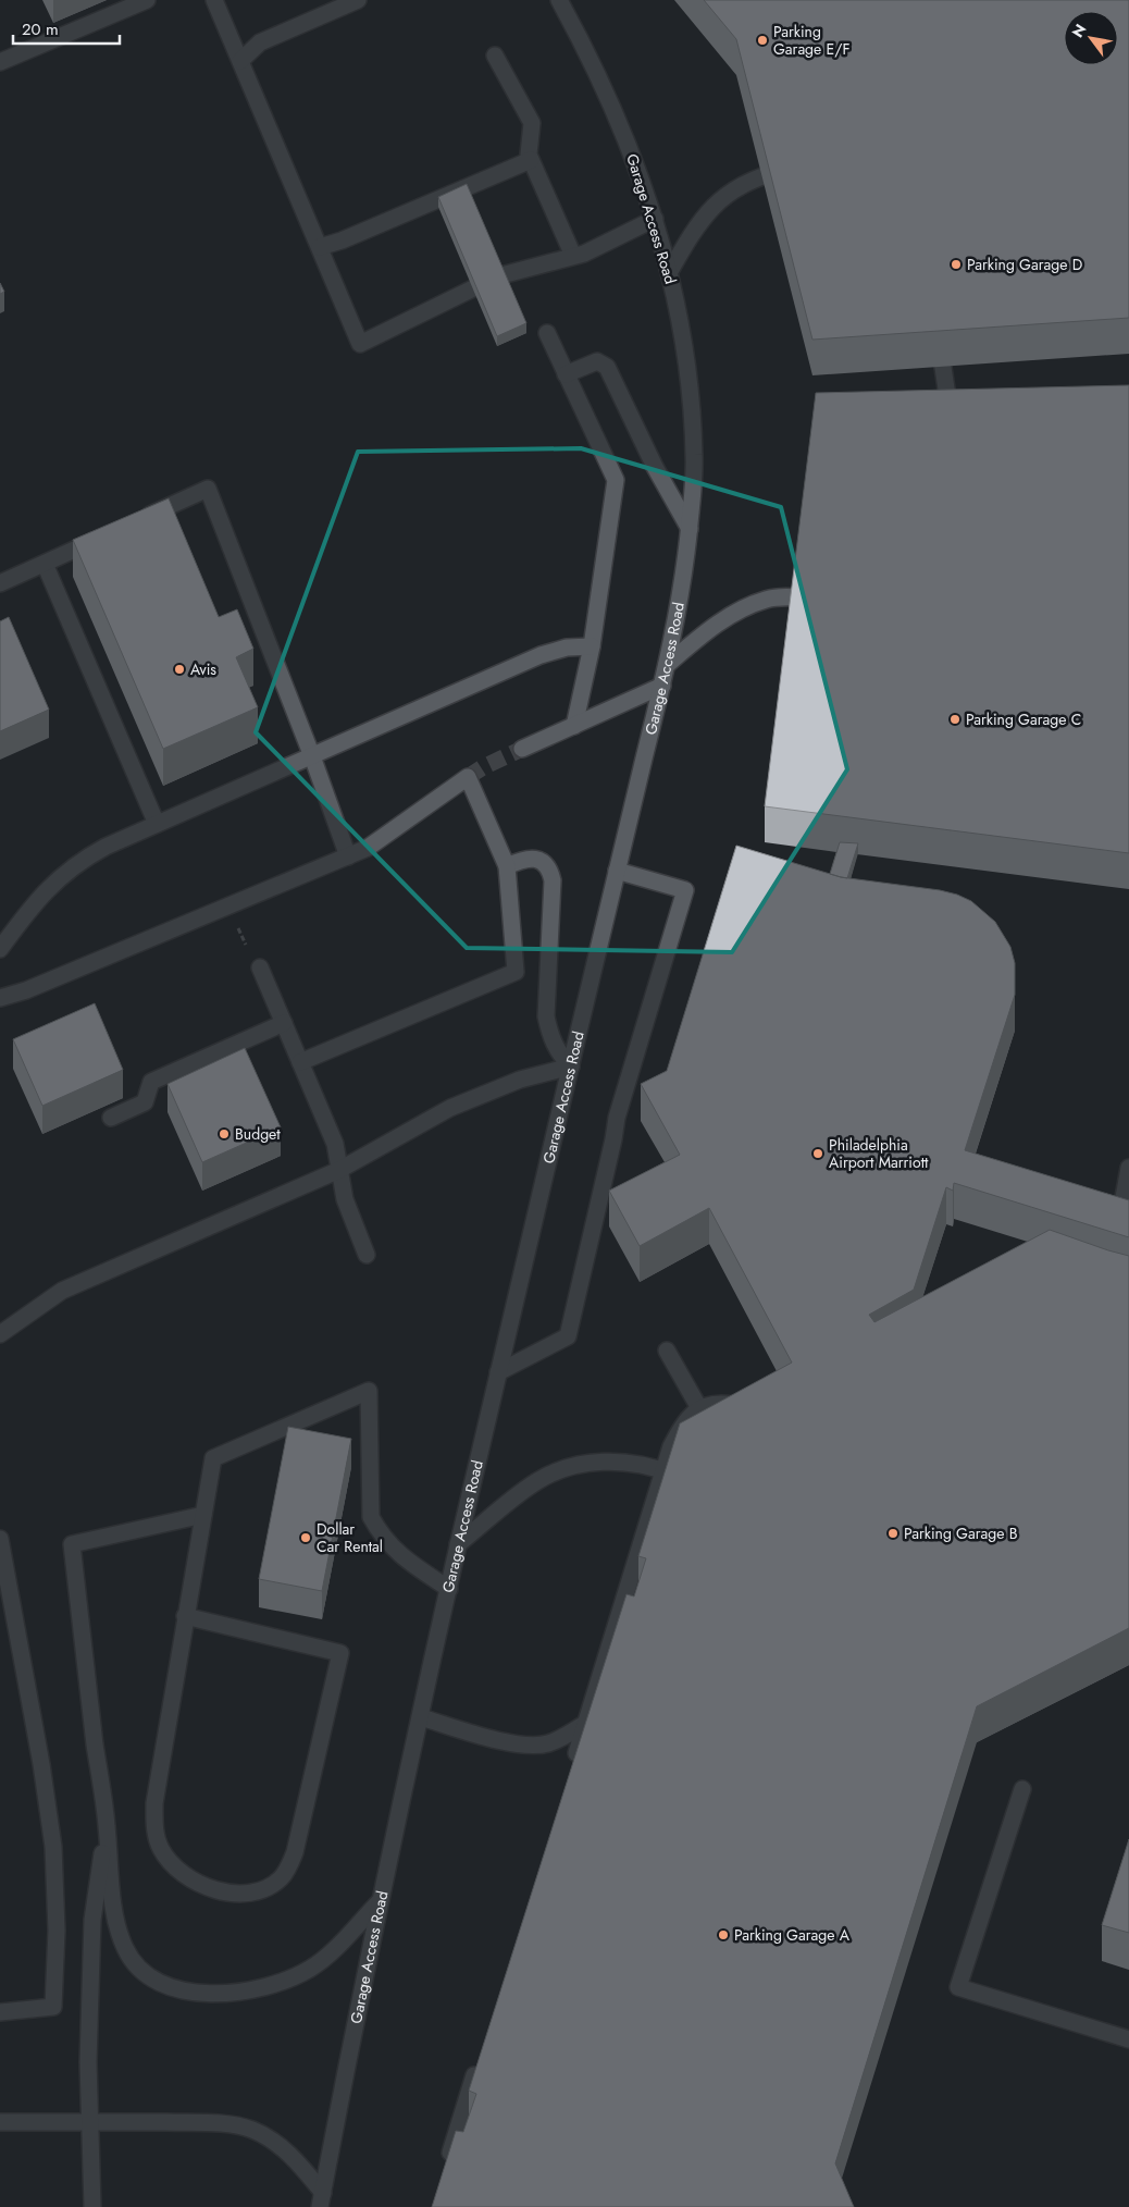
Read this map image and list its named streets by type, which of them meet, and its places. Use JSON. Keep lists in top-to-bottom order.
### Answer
{
  "streets": {
    "street": ["Garage Access Road"]
  },
  "places": [
    "Parking Garage E/F",
    "Parking Garage D",
    "Avis",
    "Parking Garage C",
    "Budget",
    "Philadelphia Airport Marriott",
    "Parking Garage B",
    "Dollar Car Rental",
    "Parking Garage A"
  ],
  "scale_bar": "20 m",
  "north": "top left"
}
